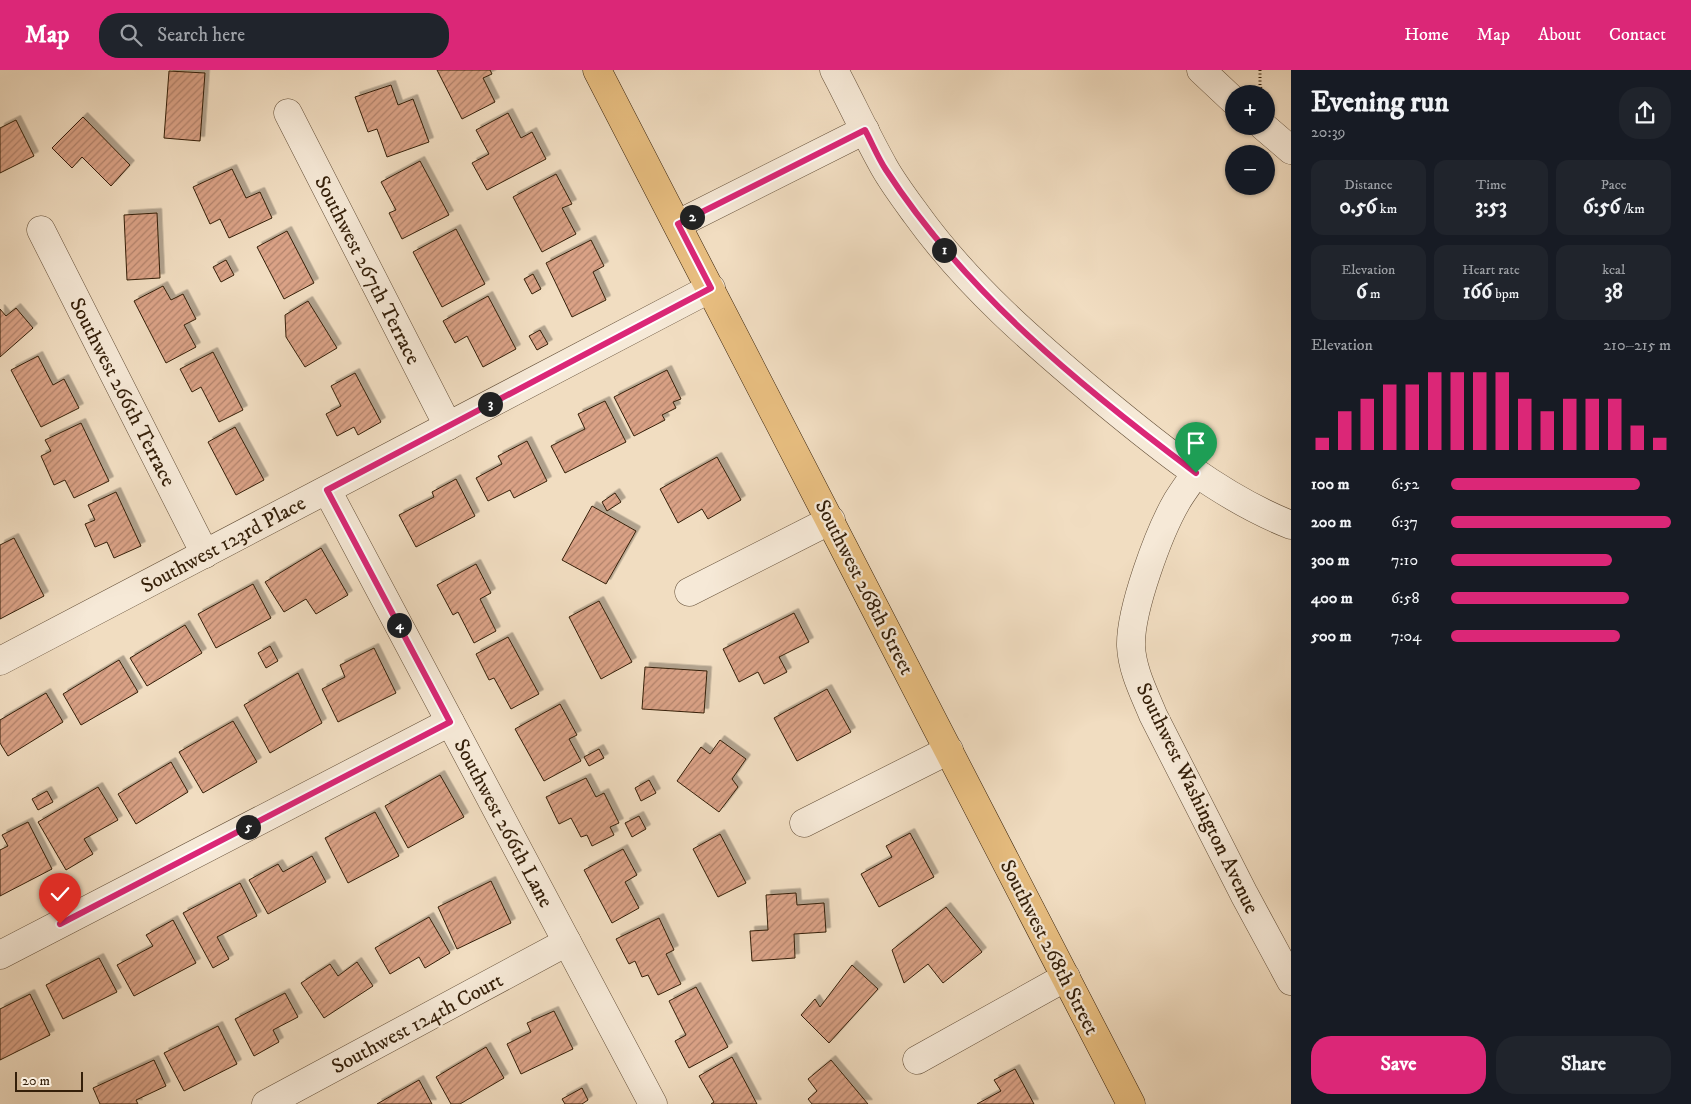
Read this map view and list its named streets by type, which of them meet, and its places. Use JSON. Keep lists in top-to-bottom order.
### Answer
{
  "streets": {
    "main road": ["Southwest 268th Street"],
    "street": [
      "Southwest 267th Terrace",
      "Southwest 266th Terrace",
      "Southwest 123rd Place",
      "Southwest Washington Avenue",
      "Southwest 266th Lane",
      "Southwest 124th Court"
    ]
  },
  "crossings": [
    ["Southwest 267th Terrace", "Southwest 123rd Place"],
    ["Southwest 266th Terrace", "Southwest 123rd Place"],
    ["Southwest 123rd Place", "Southwest 268th Street"],
    ["Southwest 123rd Place", "Southwest 266th Lane"],
    ["Southwest 266th Lane", "Southwest 124th Court"]
  ],
  "scale_bar": "20 m",
  "page": {
    "header": "Map",
    "search": "Search here",
    "nav": [
      "Home",
      "Map",
      "About",
      "Contact"
    ],
    "heading": ["Evening run", "20:39"],
    "map_buttons": ["+", "−"],
    "stats": [
      ["Distance", "0.56 km"],
      ["Time", "3:53"],
      ["Pace", "6:56 /km"],
      ["Elevation", "6 m"],
      ["Heart rate", "166 bpm"],
      ["kcal", "38"]
    ],
    "pins": [
      "2",
      "1",
      "3",
      "4",
      "5"
    ],
    "chart": ["Elevation", "210–215 m"],
    "list": [
      {
        "name": "100 m",
        "note": "6:52"
      },
      {
        "name": "200 m",
        "note": "6:37"
      },
      {
        "name": "300 m",
        "note": "7:10"
      },
      {
        "name": "400 m",
        "note": "6:58"
      },
      {
        "name": "500 m",
        "note": "7:04"
      }
    ],
    "buttons": ["Save", "Share"],
    "scale": "20 m"
  }
}
